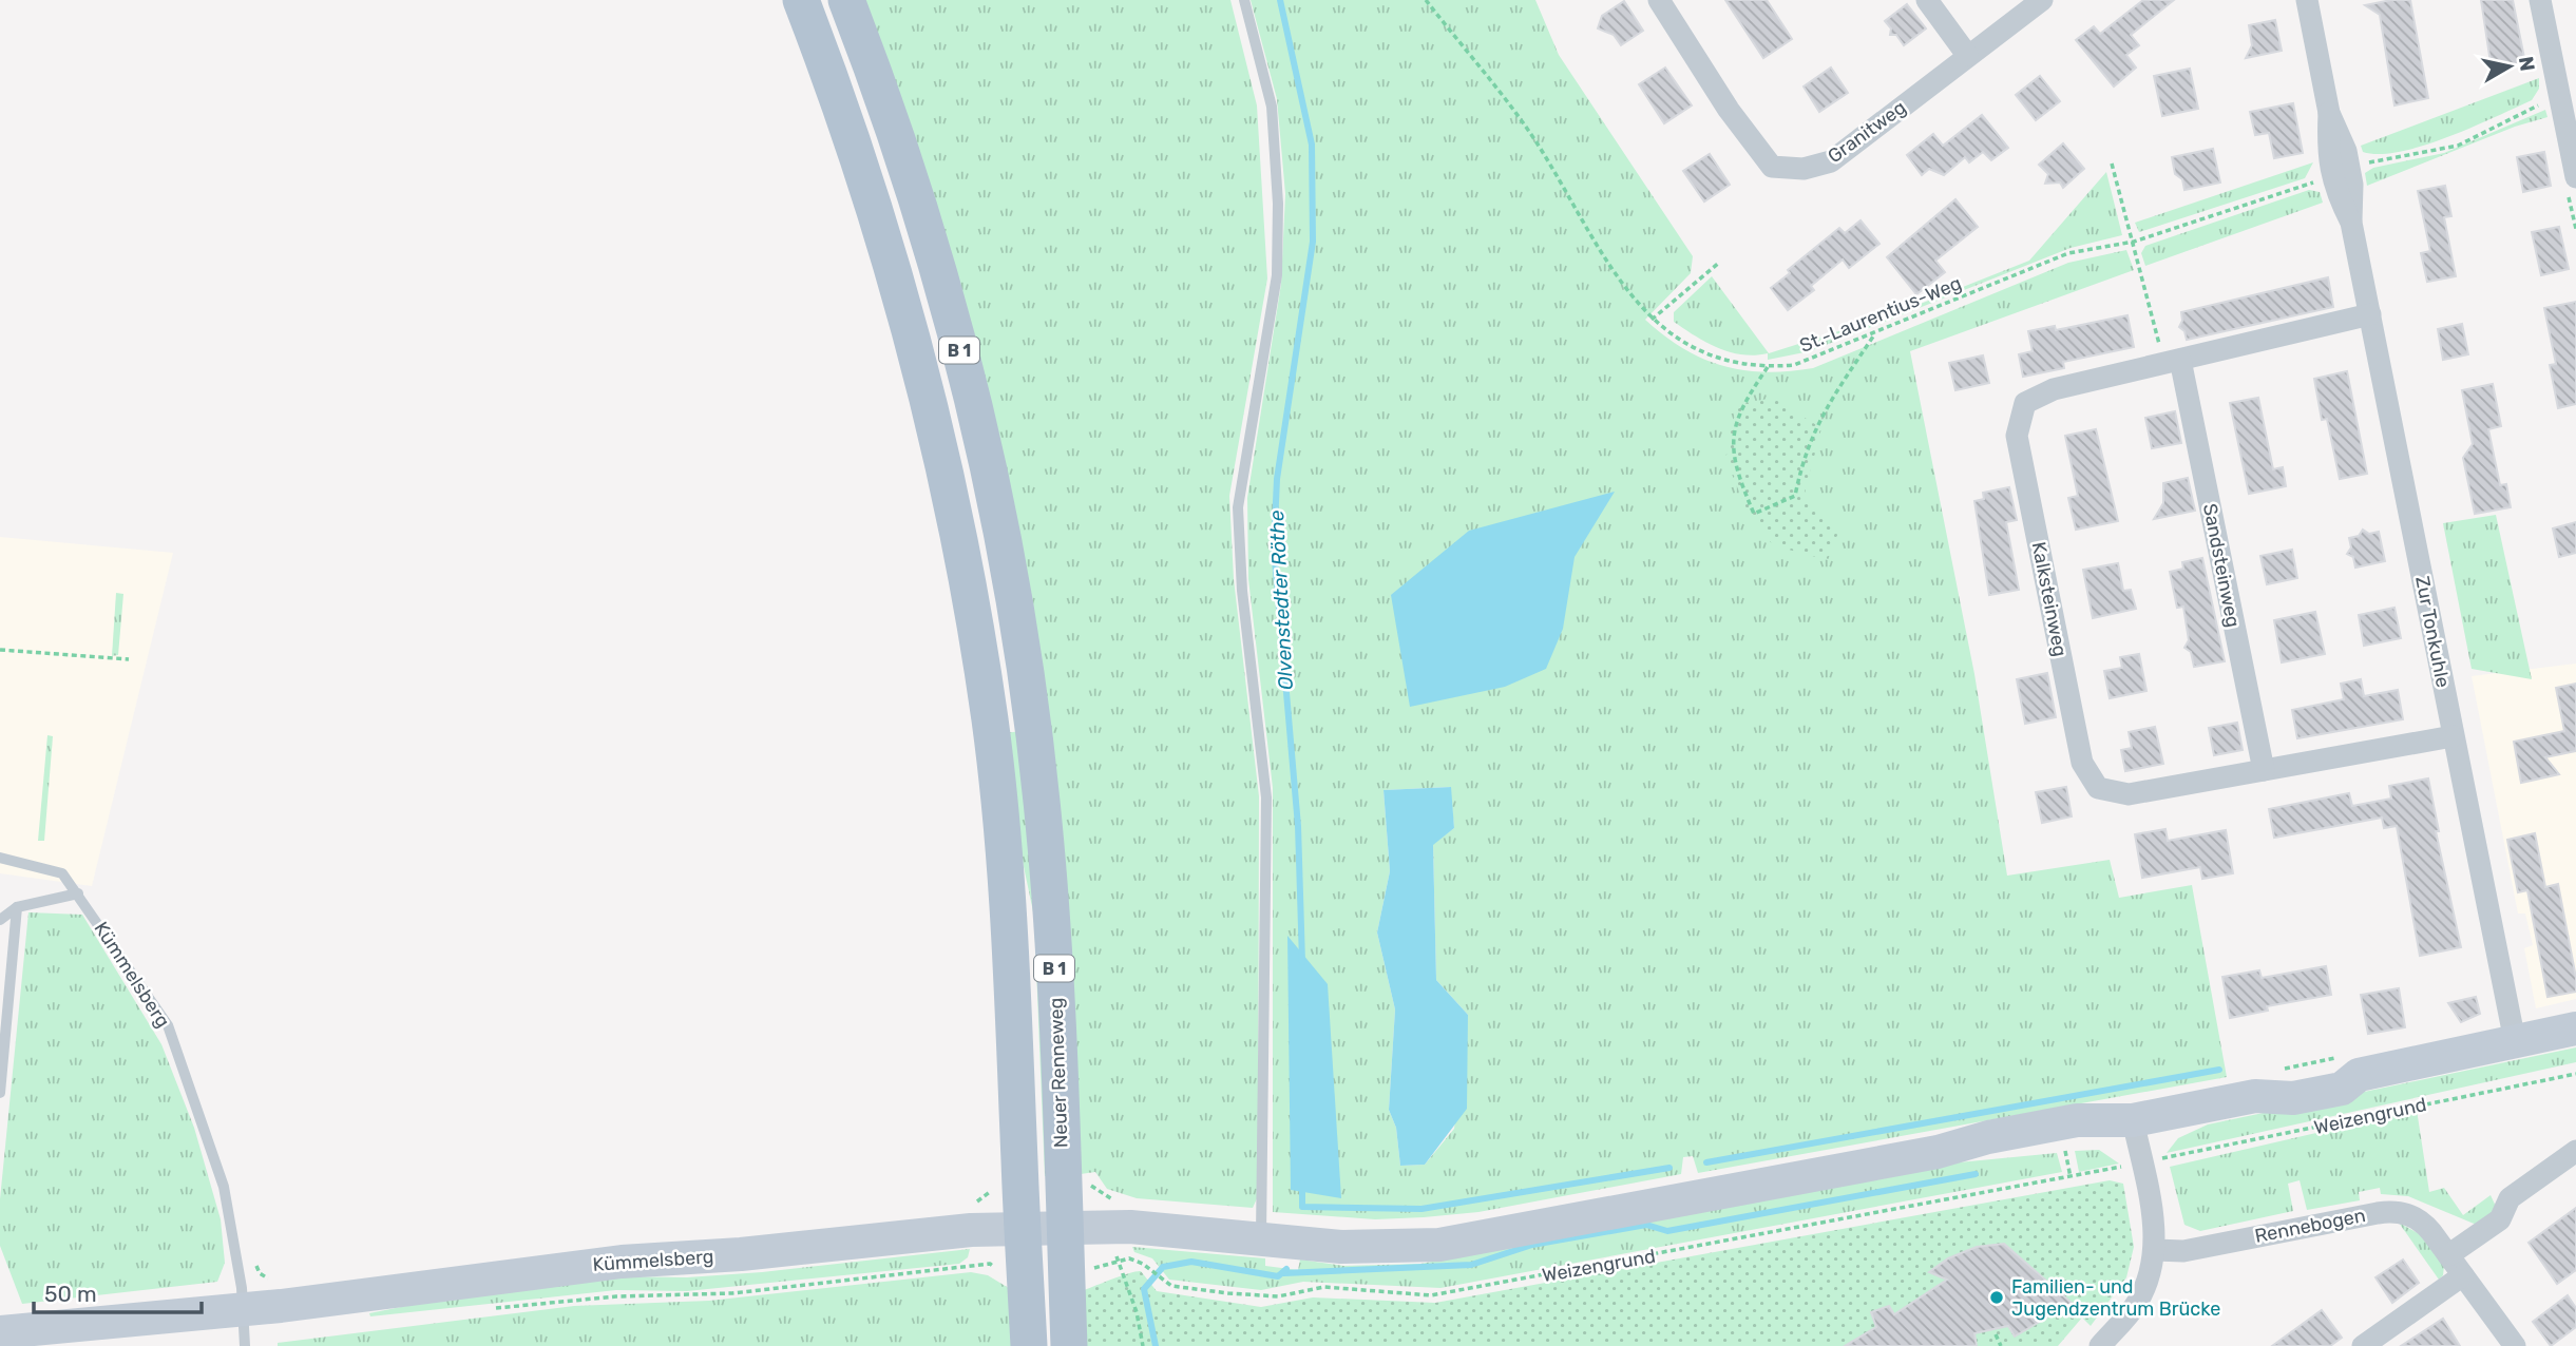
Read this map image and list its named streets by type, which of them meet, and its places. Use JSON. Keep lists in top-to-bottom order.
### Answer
{
  "streets": {
    "main road": ["B 1", "Kümmelsberg", "Neuer Renneweg"],
    "street": [
      "Granitweg",
      "Sandsteinweg",
      "Kalksteinweg",
      "Zur Tonkuhle",
      "Rennebogen"
    ],
    "path": ["St.-Laurentius-Weg", "Weizengrund"]
  },
  "crossings": [
    ["B 1", "Kümmelsberg"],
    ["Sandsteinweg", "Kalksteinweg"],
    ["Kalksteinweg", "Zur Tonkuhle"],
    ["Kümmelsberg", "Neuer Renneweg"]
  ],
  "water": ["Olvenstedter Röthe"],
  "places": ["Familien- und Jugendzentrum Brücke"],
  "scale_bar": "50 m",
  "north": "right"
}
